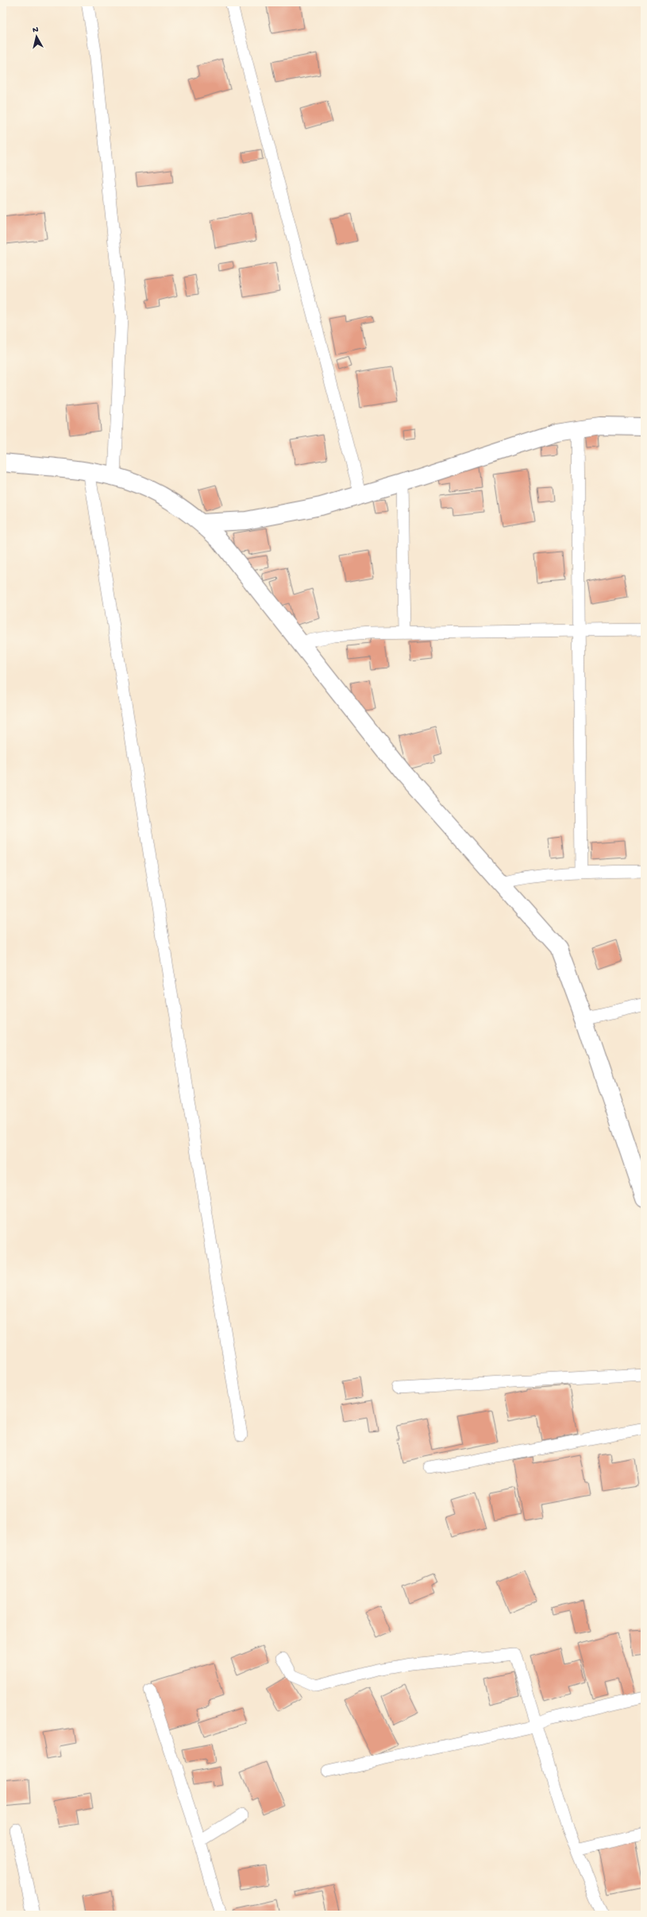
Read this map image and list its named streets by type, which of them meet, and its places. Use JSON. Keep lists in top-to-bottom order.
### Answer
{
  "north": "top"
}
